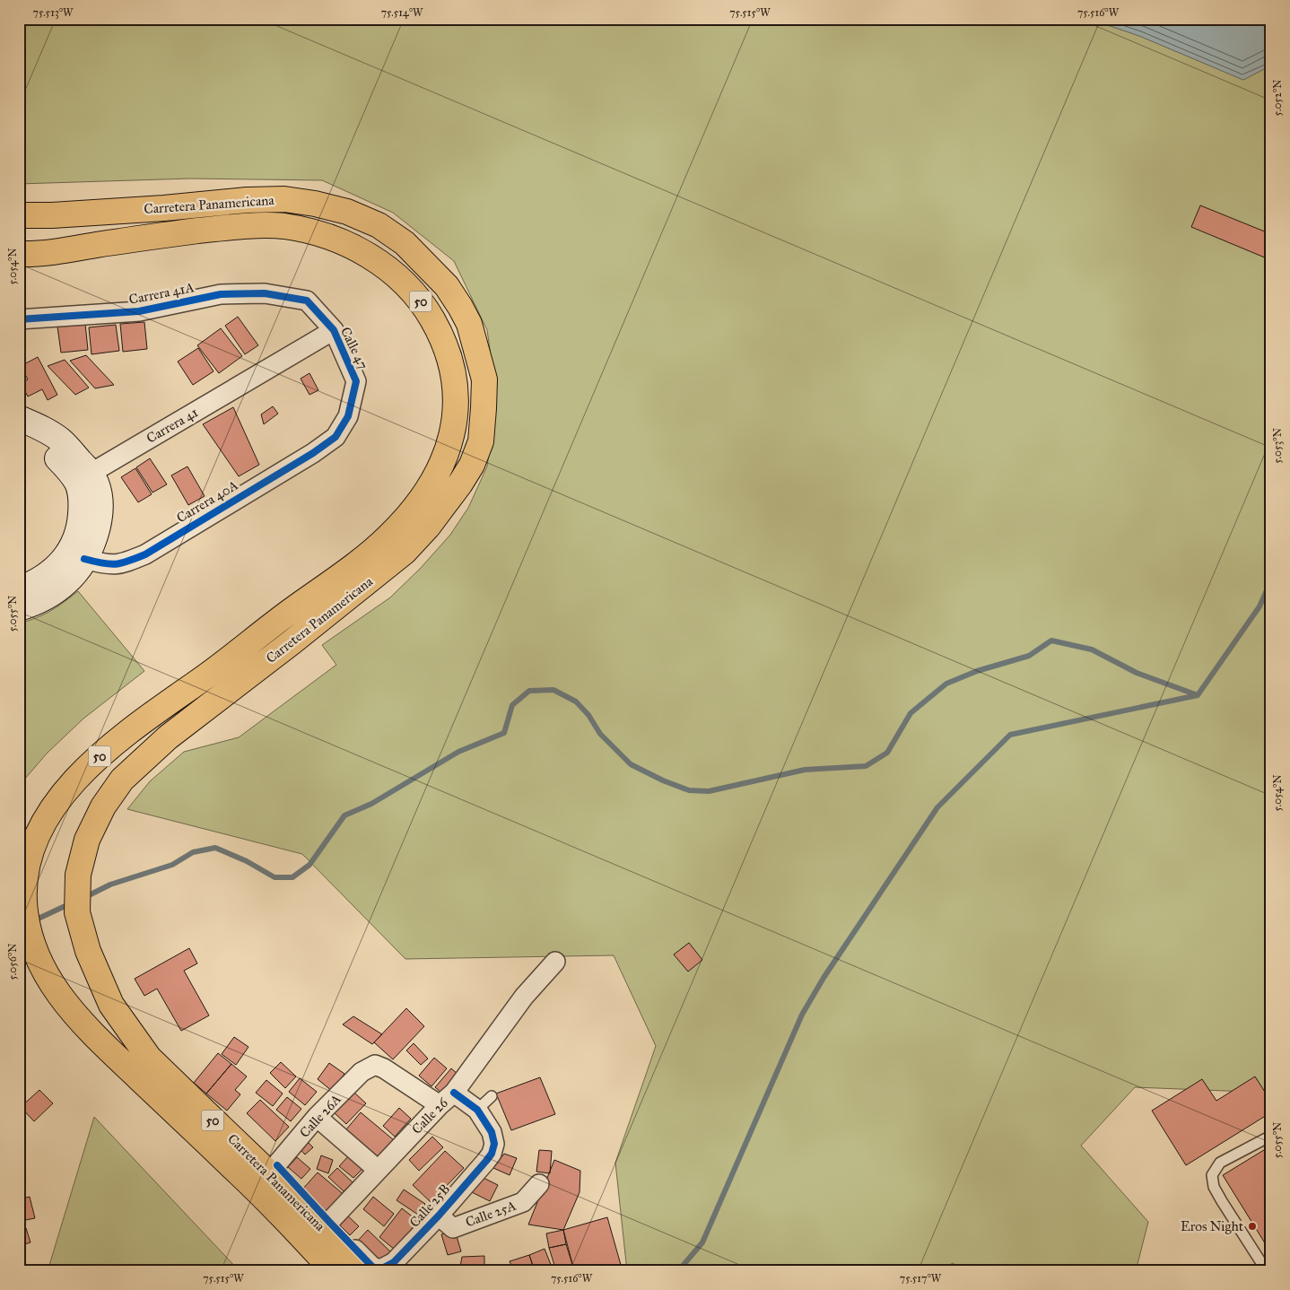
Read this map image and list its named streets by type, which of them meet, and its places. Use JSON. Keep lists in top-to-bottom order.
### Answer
{
  "streets": {
    "highway": ["Carretera Panamericana", "50"],
    "street": [
      "Carrera 41A",
      "Calle 47",
      "Carrera 41",
      "Carrera 40A",
      "Calle 26A",
      "Calle 26",
      "Calle 25B",
      "Calle 25A"
    ]
  },
  "crossings": [
    ["Carretera Panamericana", "Calle 26A"],
    ["Carretera Panamericana", "Calle 25B"],
    ["Carrera 41A", "Calle 47"],
    ["Calle 47", "Carrera 41"],
    ["Calle 47", "Carrera 40A"],
    ["Calle 26A", "Calle 26"],
    ["Calle 25B", "Calle 25A"]
  ],
  "places": ["Eros Night"],
  "coordinates": [
    "75.513°W",
    "75.514°W",
    "75.515°W",
    "75.516°W",
    "5.052°N",
    "5.054°N",
    "5.053°N",
    "5.055°N",
    "5.056°N",
    "75.517°W"
  ]
}
